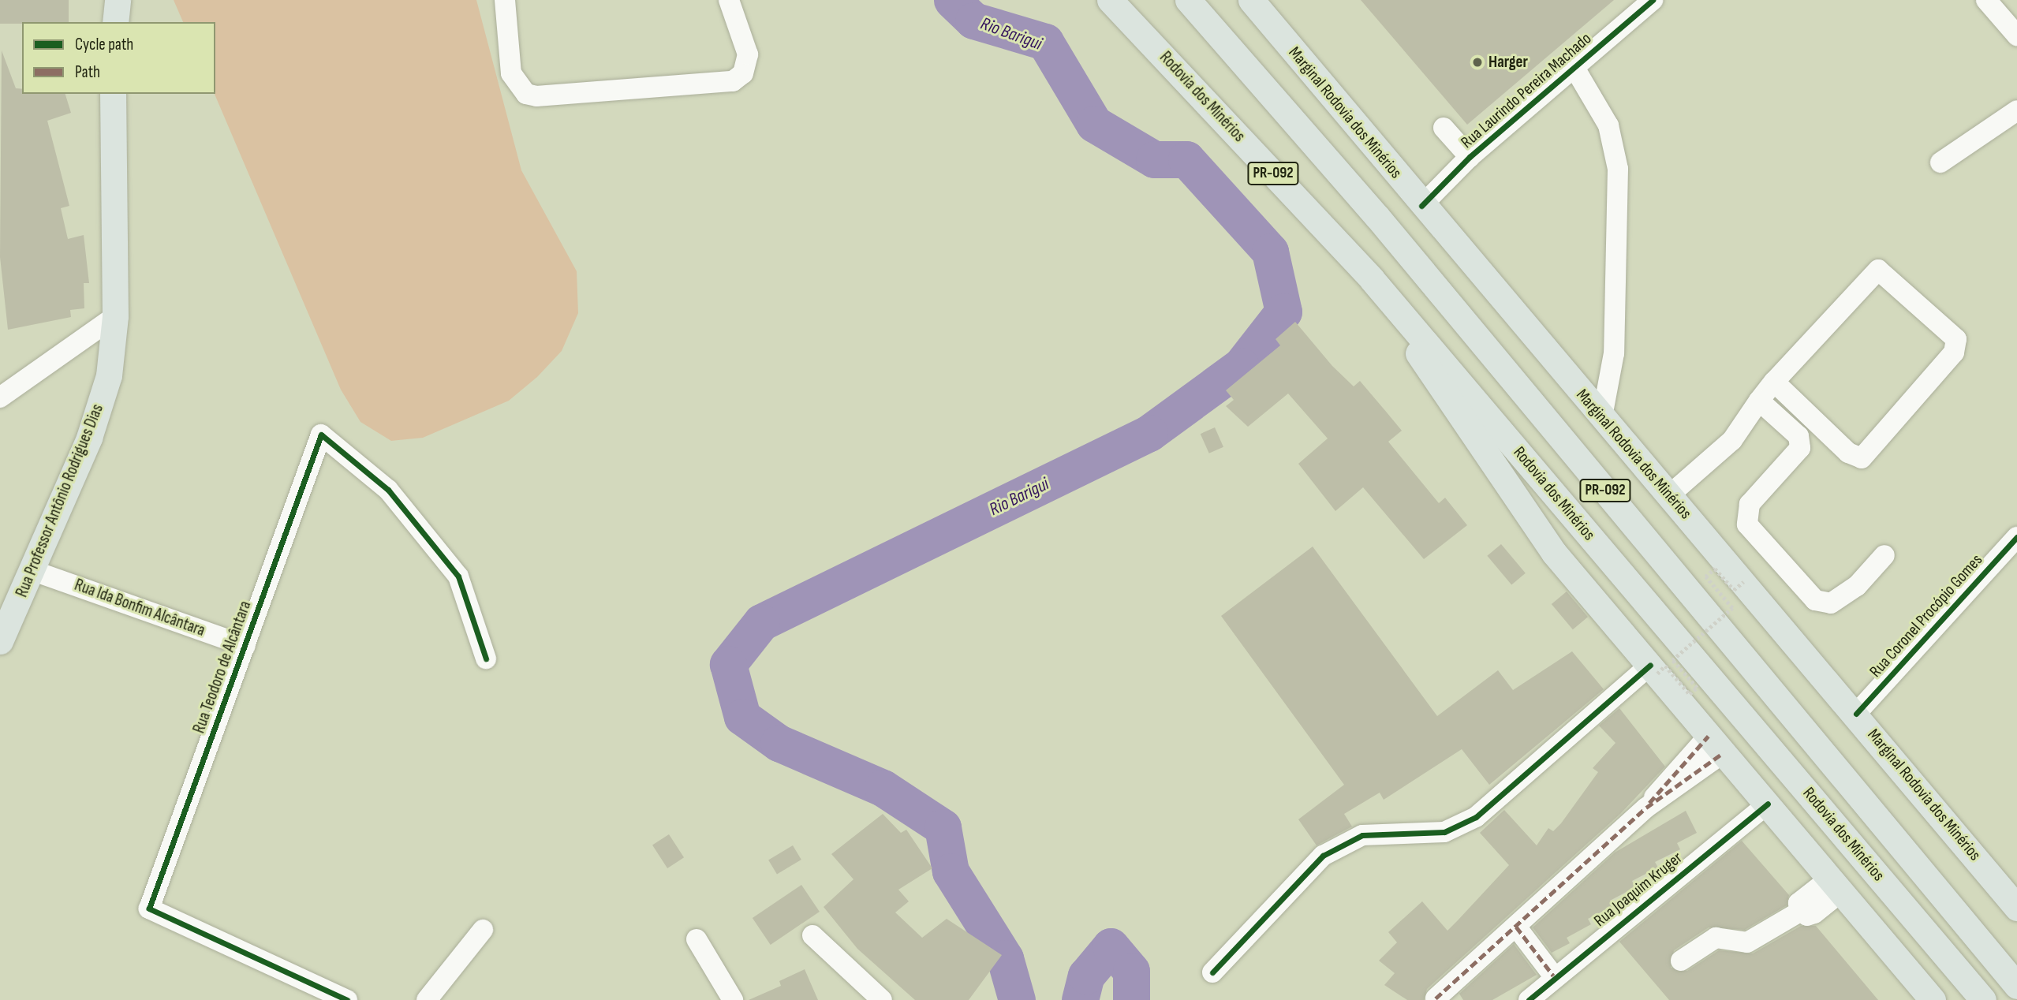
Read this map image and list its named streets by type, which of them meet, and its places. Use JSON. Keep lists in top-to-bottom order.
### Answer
{
  "streets": {
    "main road": [
      "Rodovia dos Minérios",
      "Marginal Rodovia dos Minérios",
      "PR-092",
      "Rua Professor Antônio Rodrigues Dias"
    ],
    "street": [
      "Rua Laurindo Pereira Machado",
      "Rua Ida Bonfim Alcântara",
      "Rua Coronel Procópio Gomes",
      "Rua Teodoro de Alcântara",
      "Rua Joaquim Kruger"
    ]
  },
  "crossings": [
    ["Rua Laurindo Pereira Machado", "Marginal Rodovia dos Minérios"],
    ["Marginal Rodovia dos Minérios", "Rua Coronel Procópio Gomes"],
    ["Rua Professor Antônio Rodrigues Dias", "Rua Ida Bonfim Alcântara"],
    ["Rua Ida Bonfim Alcântara", "Rua Teodoro de Alcântara"]
  ],
  "water": ["Rio Barigui"],
  "places": ["Harger"],
  "legend": ["Cycle path", "Path"]
}
